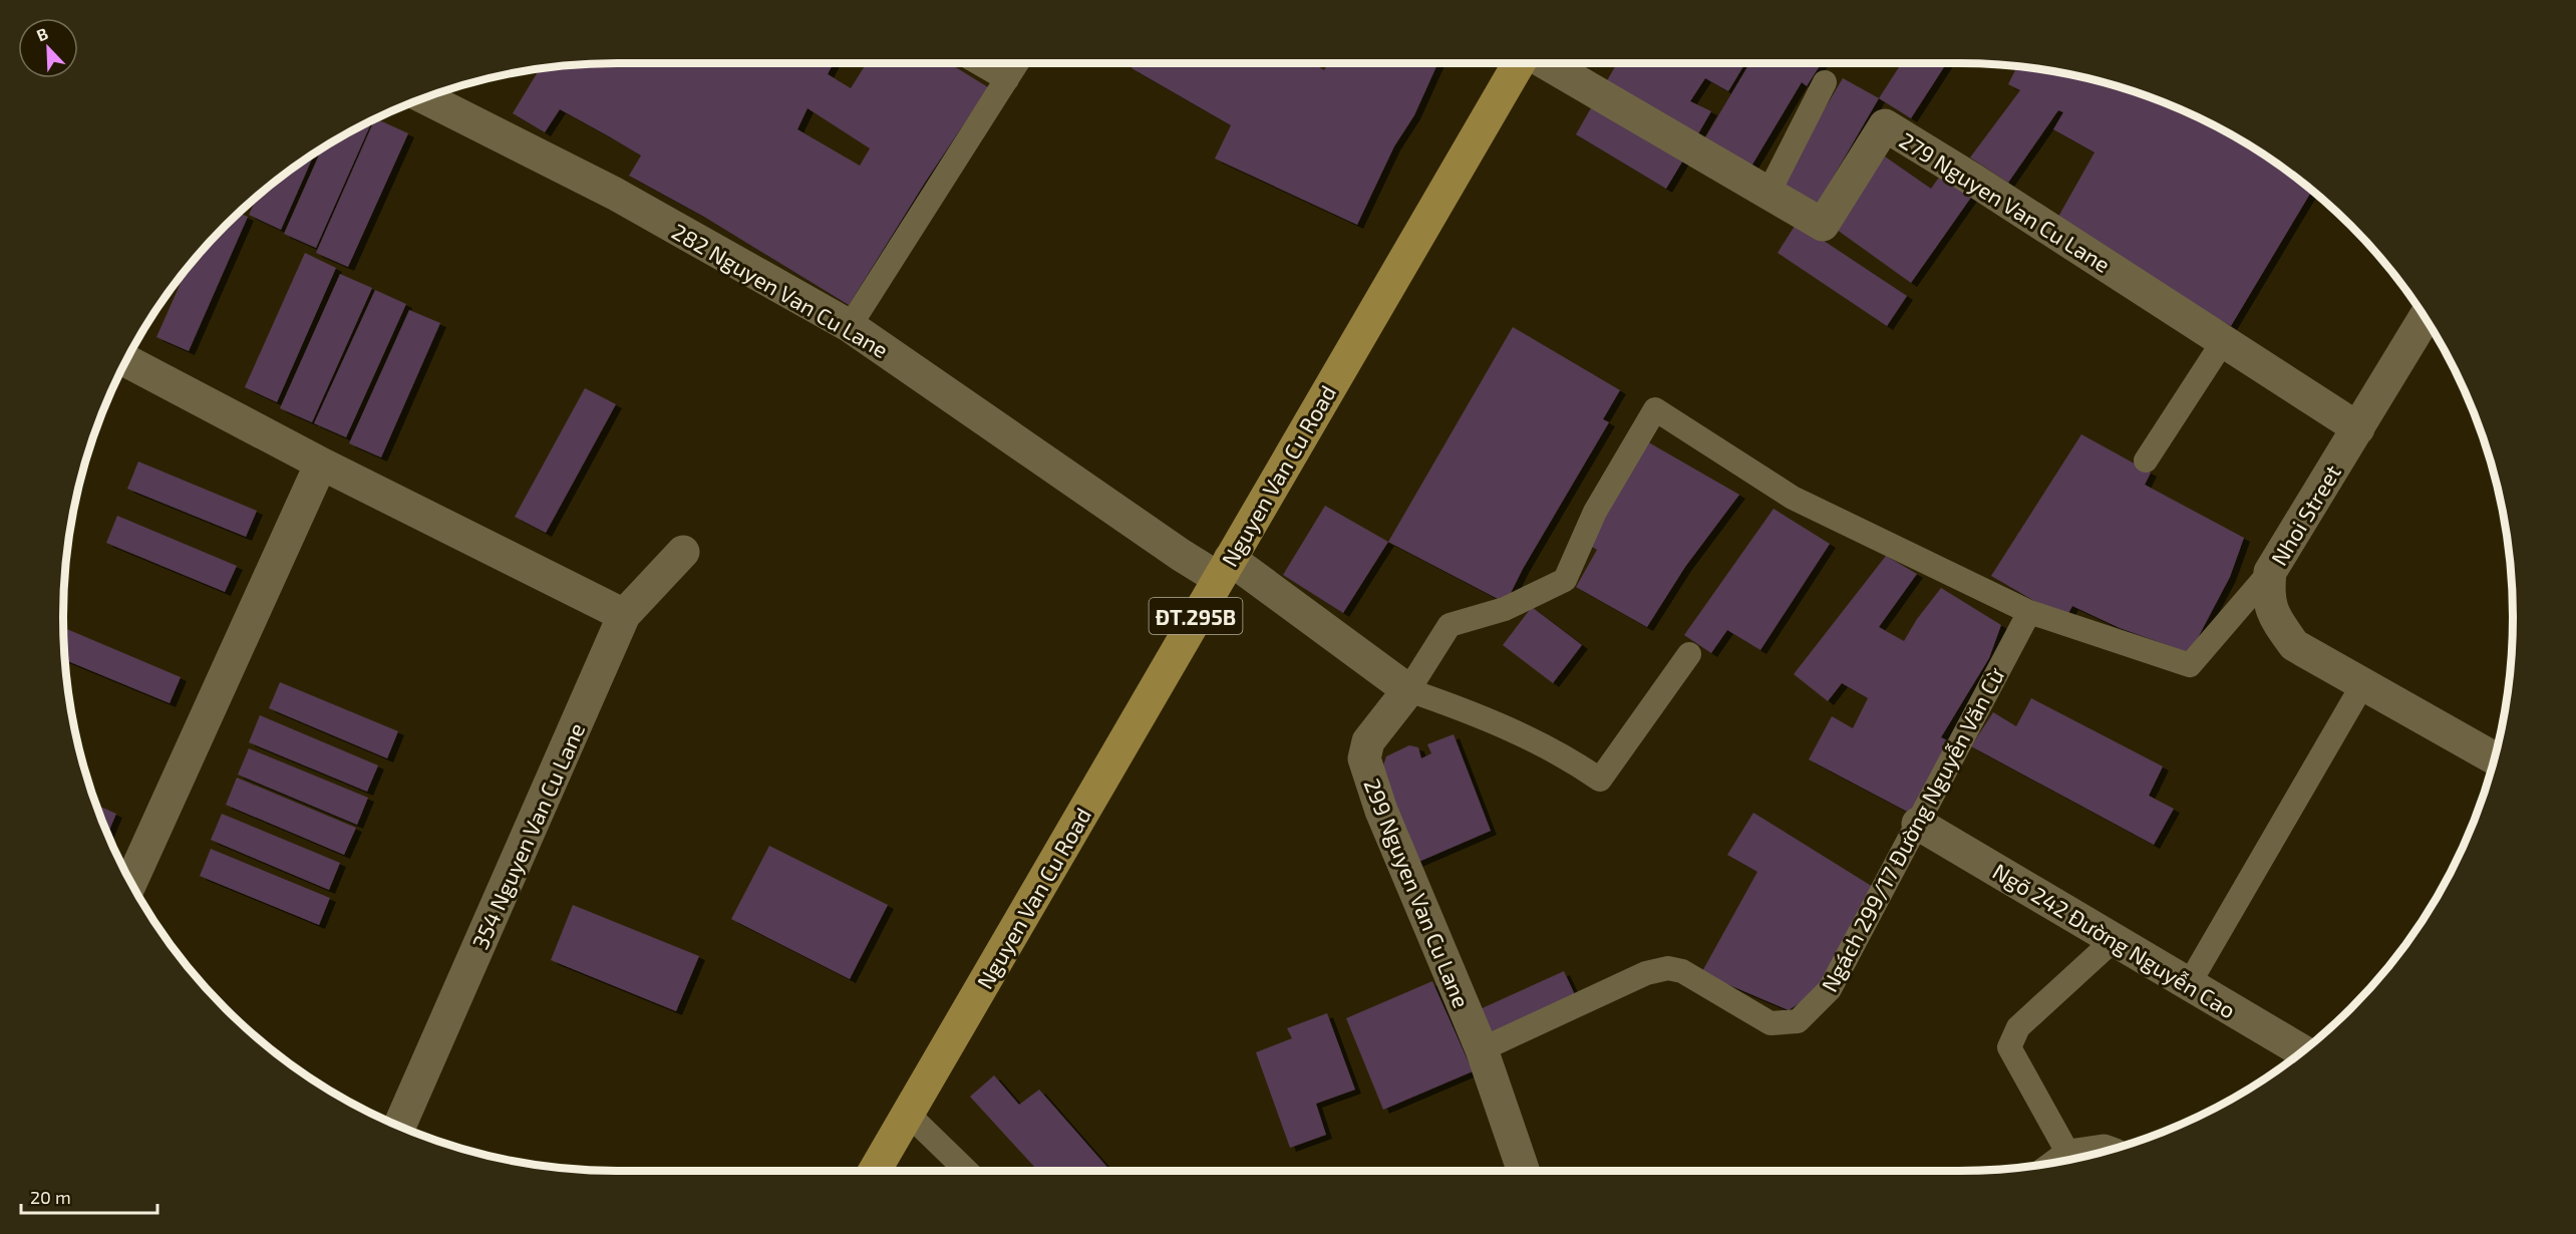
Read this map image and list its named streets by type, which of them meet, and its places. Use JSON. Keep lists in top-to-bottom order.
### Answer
{
  "streets": {
    "main road": ["Nguyen Van Cu Road", "ĐT.295B"],
    "street": [
      "279 Nguyen Van Cu Lane",
      "282 Nguyen Van Cu Lane",
      "Nhoi Street",
      "354 Nguyen Van Cu Lane",
      "299 Nguyen Van Cu Lane",
      "Ngõ 242 Đường Nguyễn Cao"
    ],
    "lane": ["Ngách 299/17 Đường Nguyễn Văn Cừ"]
  },
  "crossings": [
    ["279 Nguyen Van Cu Lane", "Nhoi Street"],
    ["282 Nguyen Van Cu Lane", "Nguyen Van Cu Road"],
    ["Ngách 299/17 Đường Nguyễn Văn Cừ", "299 Nguyen Van Cu Lane"],
    ["Ngách 299/17 Đường Nguyễn Văn Cừ", "Ngõ 242 Đường Nguyễn Cao"]
  ],
  "scale_bar": "20 m",
  "north": "top left"
}
